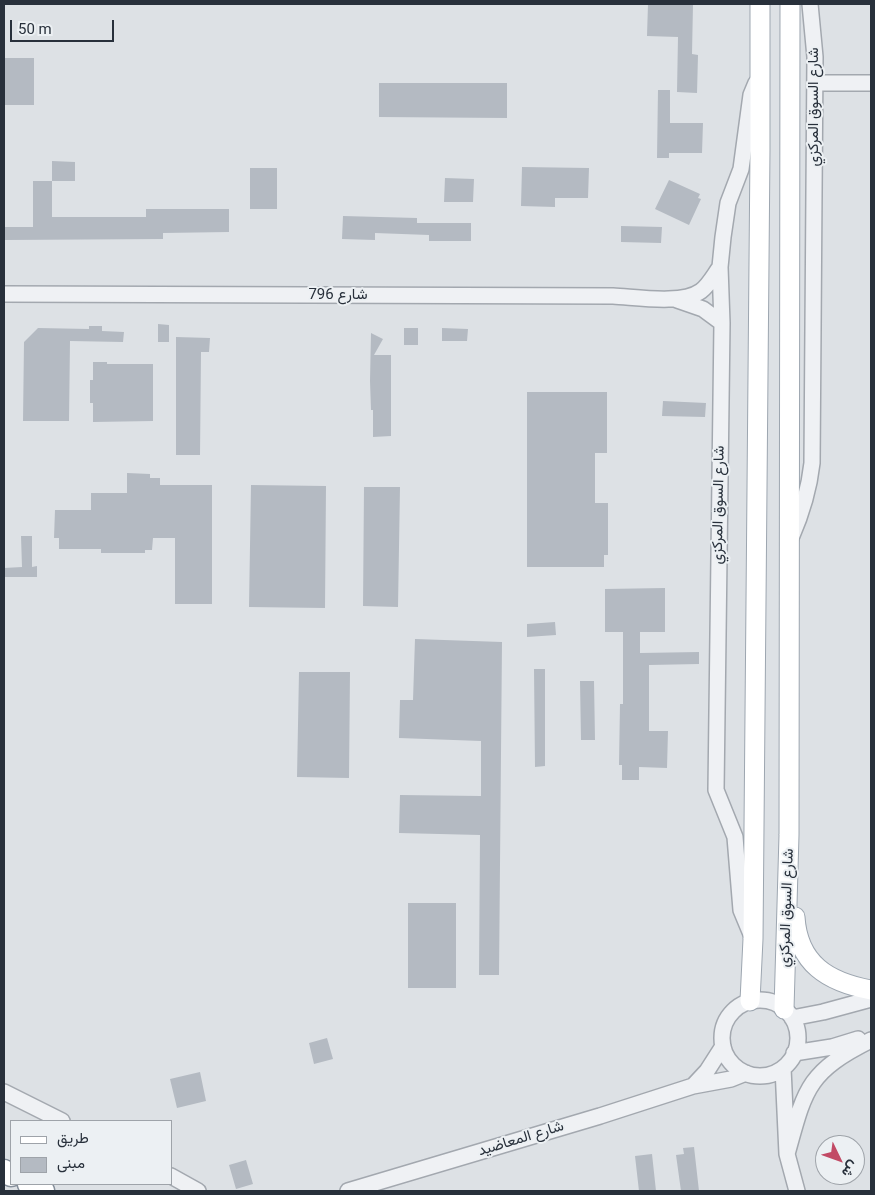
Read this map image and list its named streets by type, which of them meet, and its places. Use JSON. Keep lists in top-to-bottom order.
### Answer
{
  "streets": {
    "main road": ["شارع السوق المركزي"],
    "street": ["شارع 796", "شارع المعاضيد"]
  },
  "crossings": [
    ["شارع السوق المركزي", "شارع 796"],
    ["شارع السوق المركزي", "شارع المعاضيد"]
  ],
  "legend": ["طريق", "مبنى"],
  "scale_bar": "50 m",
  "north": "bottom right"
}
